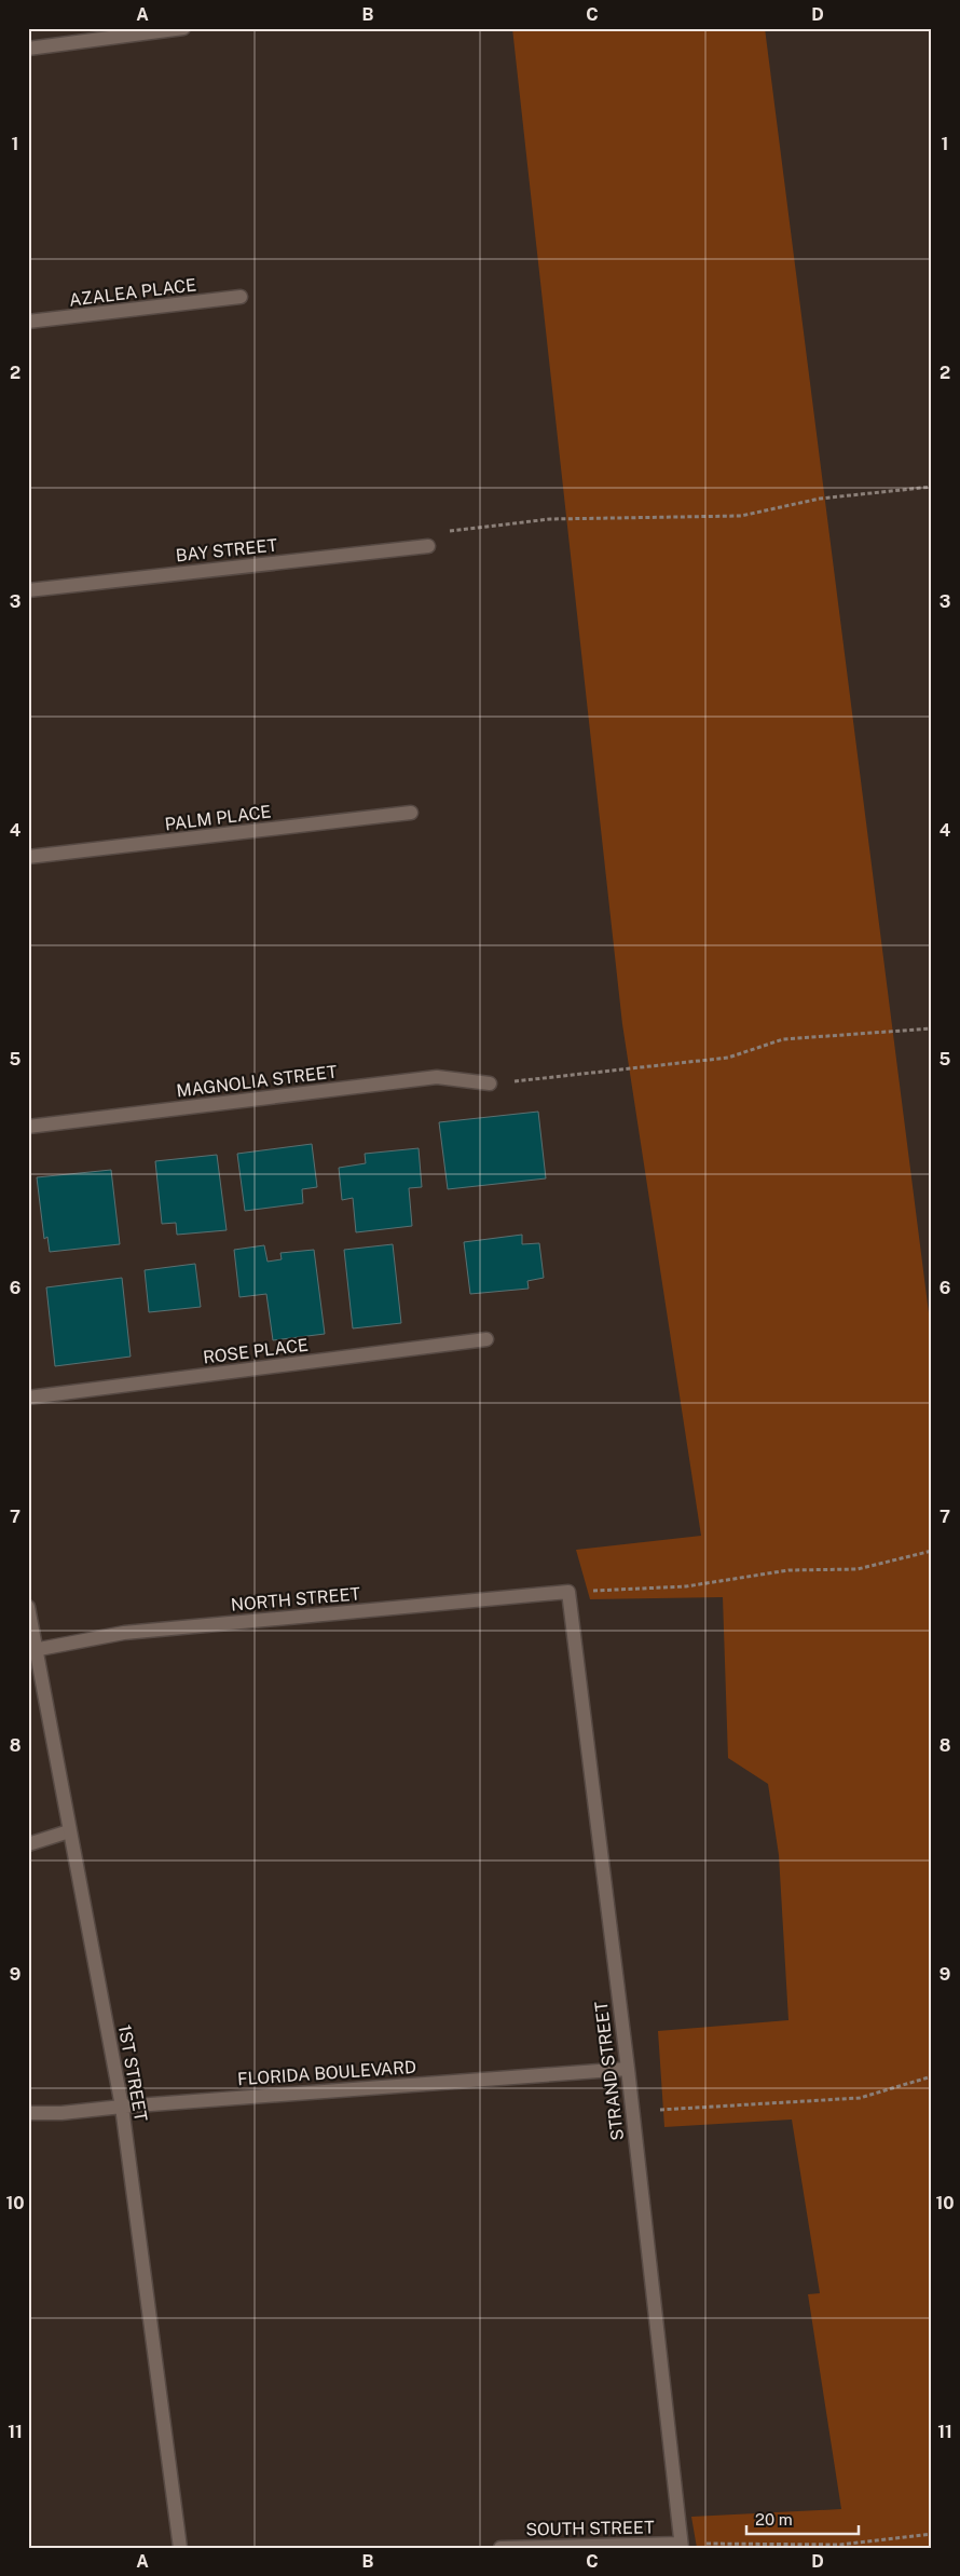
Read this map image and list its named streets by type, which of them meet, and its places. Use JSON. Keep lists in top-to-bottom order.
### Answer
{
  "streets": {
    "street": [
      "AZALEA PLACE",
      "BAY STREET",
      "PALM PLACE",
      "MAGNOLIA STREET",
      "ROSE PLACE",
      "NORTH STREET",
      "STRAND STREET",
      "1ST STREET",
      "FLORIDA BOULEVARD",
      "SOUTH STREET"
    ]
  },
  "crossings": [
    ["NORTH STREET", "STRAND STREET"],
    ["NORTH STREET", "1ST STREET"],
    ["STRAND STREET", "FLORIDA BOULEVARD"],
    ["STRAND STREET", "SOUTH STREET"],
    ["1ST STREET", "FLORIDA BOULEVARD"]
  ],
  "scale_bar": "20 m",
  "grid": {
    "columns": [
      "A",
      "B",
      "C",
      "D"
    ],
    "rows": [
      "1",
      "2",
      "3",
      "4",
      "5",
      "6",
      "7",
      "8",
      "9",
      "10",
      "11"
    ]
  }
}
